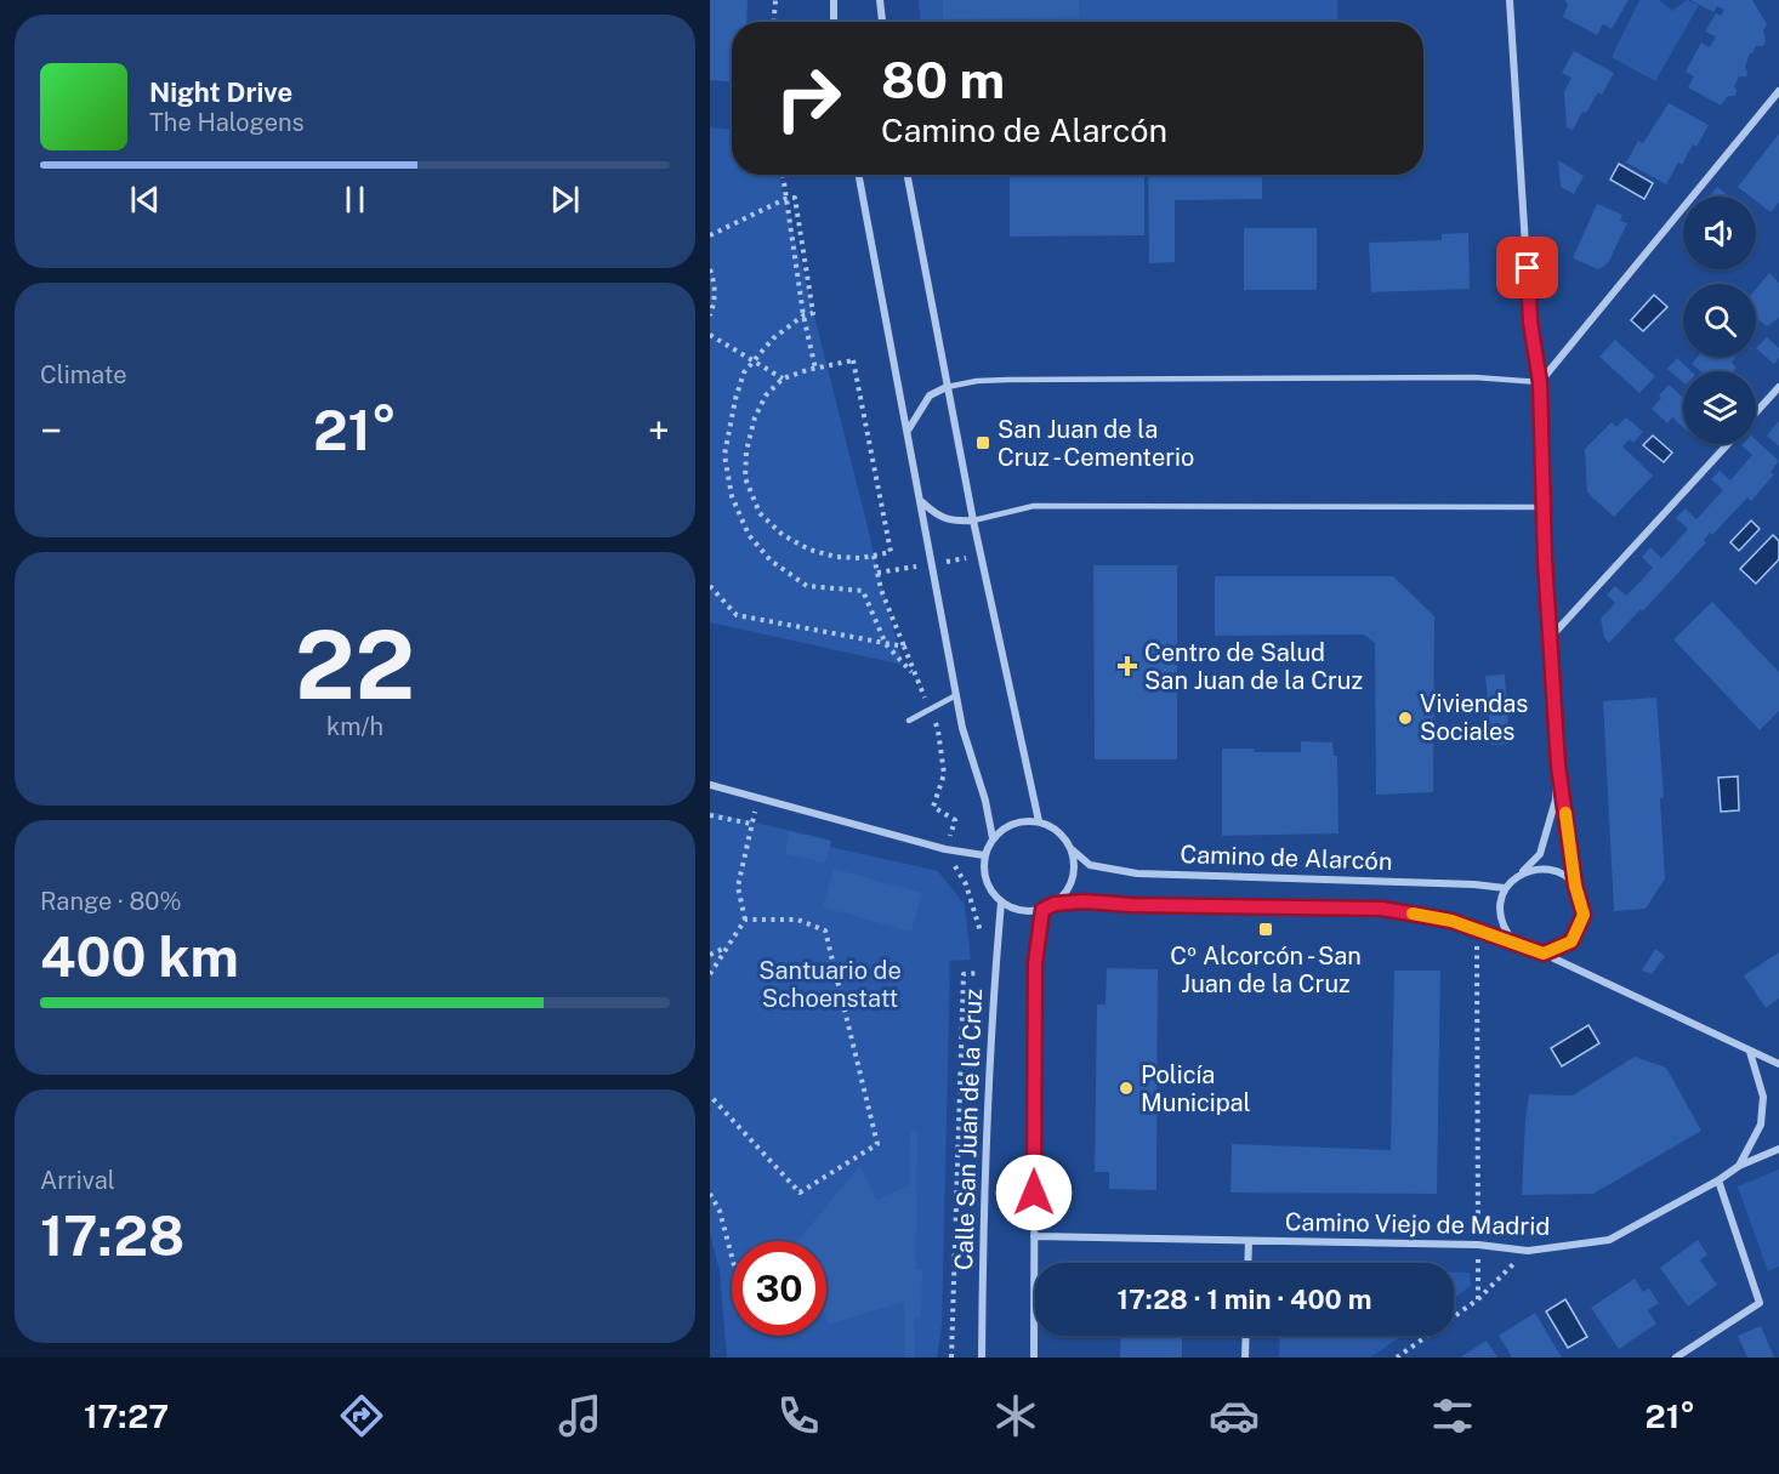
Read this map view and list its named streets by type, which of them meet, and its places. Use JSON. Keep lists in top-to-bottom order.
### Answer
{
  "streets": {
    "street": ["Camino de Alarcón", "Calle San Juan de la Cruz", "Camino Viejo de Madrid"]
  },
  "crossings": [
    ["Camino de Alarcón", "Calle San Juan de la Cruz"]
  ],
  "parks": ["Santuario de Schoenstatt"],
  "places": {
    "transit": ["San Juan de la Cruz - Cementerio", "Cº Alcorcón - San Juan de la Cruz"],
    "health": ["Centro de Salud San Juan de la Cruz"],
    "other": ["Viviendas Sociales", "Policía Municipal"]
  },
  "page": {
    "turn": ["80 m", "Camino de Alarcón"],
    "song": ["Night Drive", "The Halogens"],
    "tile": [
      "Climate",
      ["22", "km/h"],
      ["Range · 80%", "400 km"],
      ["Arrival", "17:28"]
    ],
    "heat": ["−", "21°", "+"],
    "limit": "30",
    "trip": "17:28 · 1 min · 400 m",
    "tabs": ["17:27", "21°"]
  }
}
